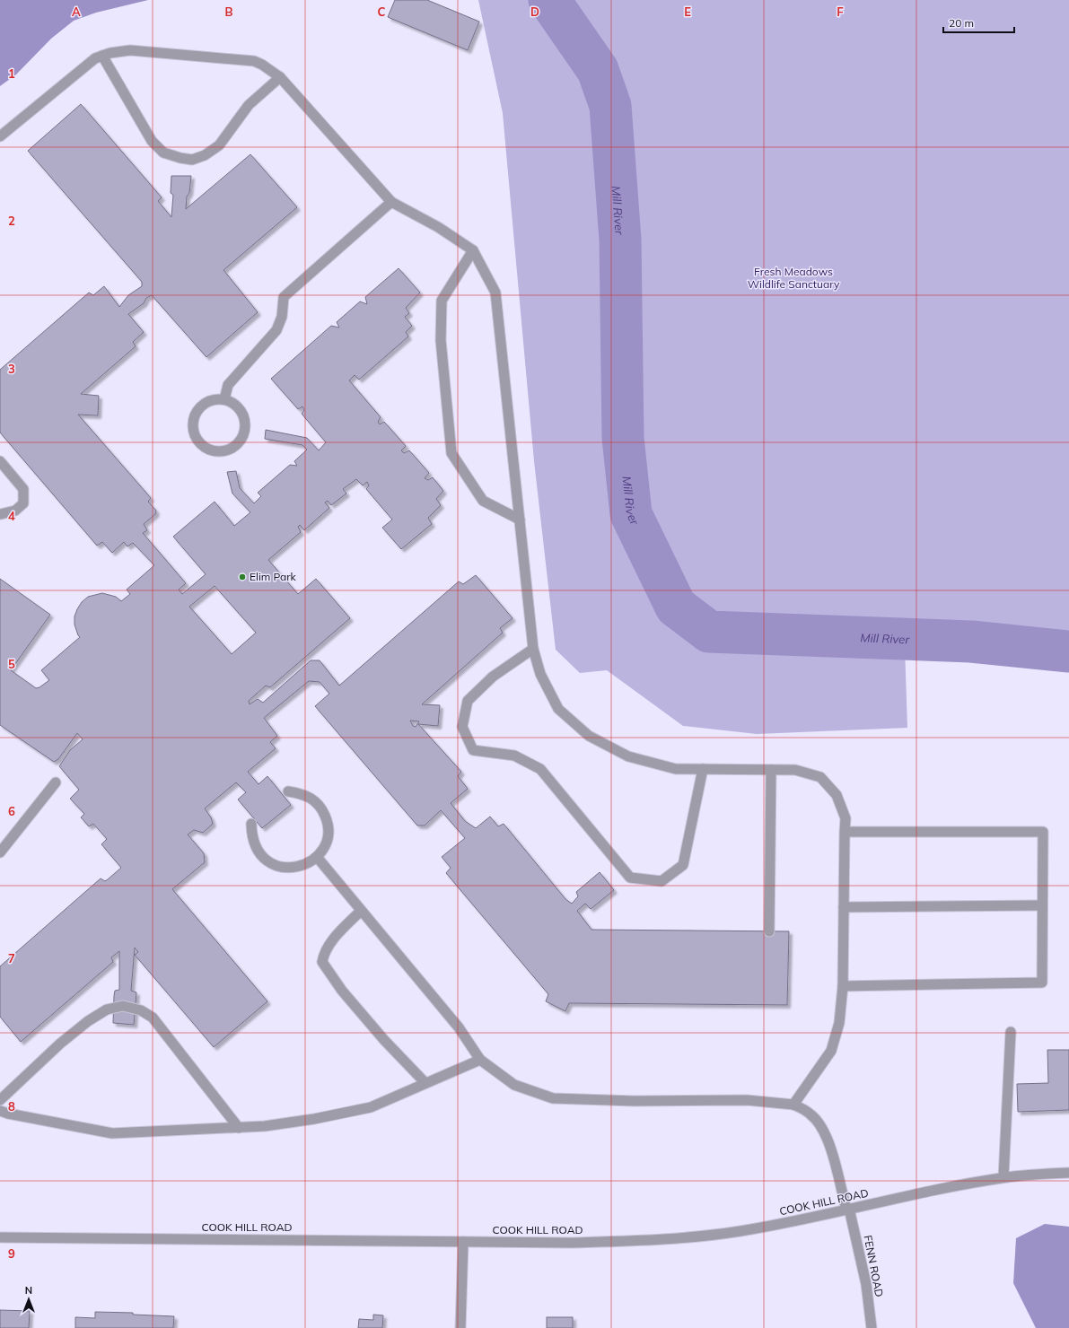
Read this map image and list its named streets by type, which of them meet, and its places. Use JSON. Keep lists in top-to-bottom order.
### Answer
{
  "streets": {
    "street": ["COOK HILL ROAD", "FENN ROAD"]
  },
  "crossings": [
    ["COOK HILL ROAD", "FENN ROAD"]
  ],
  "water": ["Mill River"],
  "parks": ["Fresh Meadows Wildlife Sanctuary"],
  "places": ["Elim Park"],
  "scale_bar": "20 m",
  "north": "top",
  "grid": {
    "columns": [
      "A",
      "B",
      "C",
      "D",
      "E",
      "F"
    ],
    "rows": [
      "1",
      "2",
      "3",
      "4",
      "5",
      "6",
      "7",
      "8",
      "9"
    ]
  }
}
